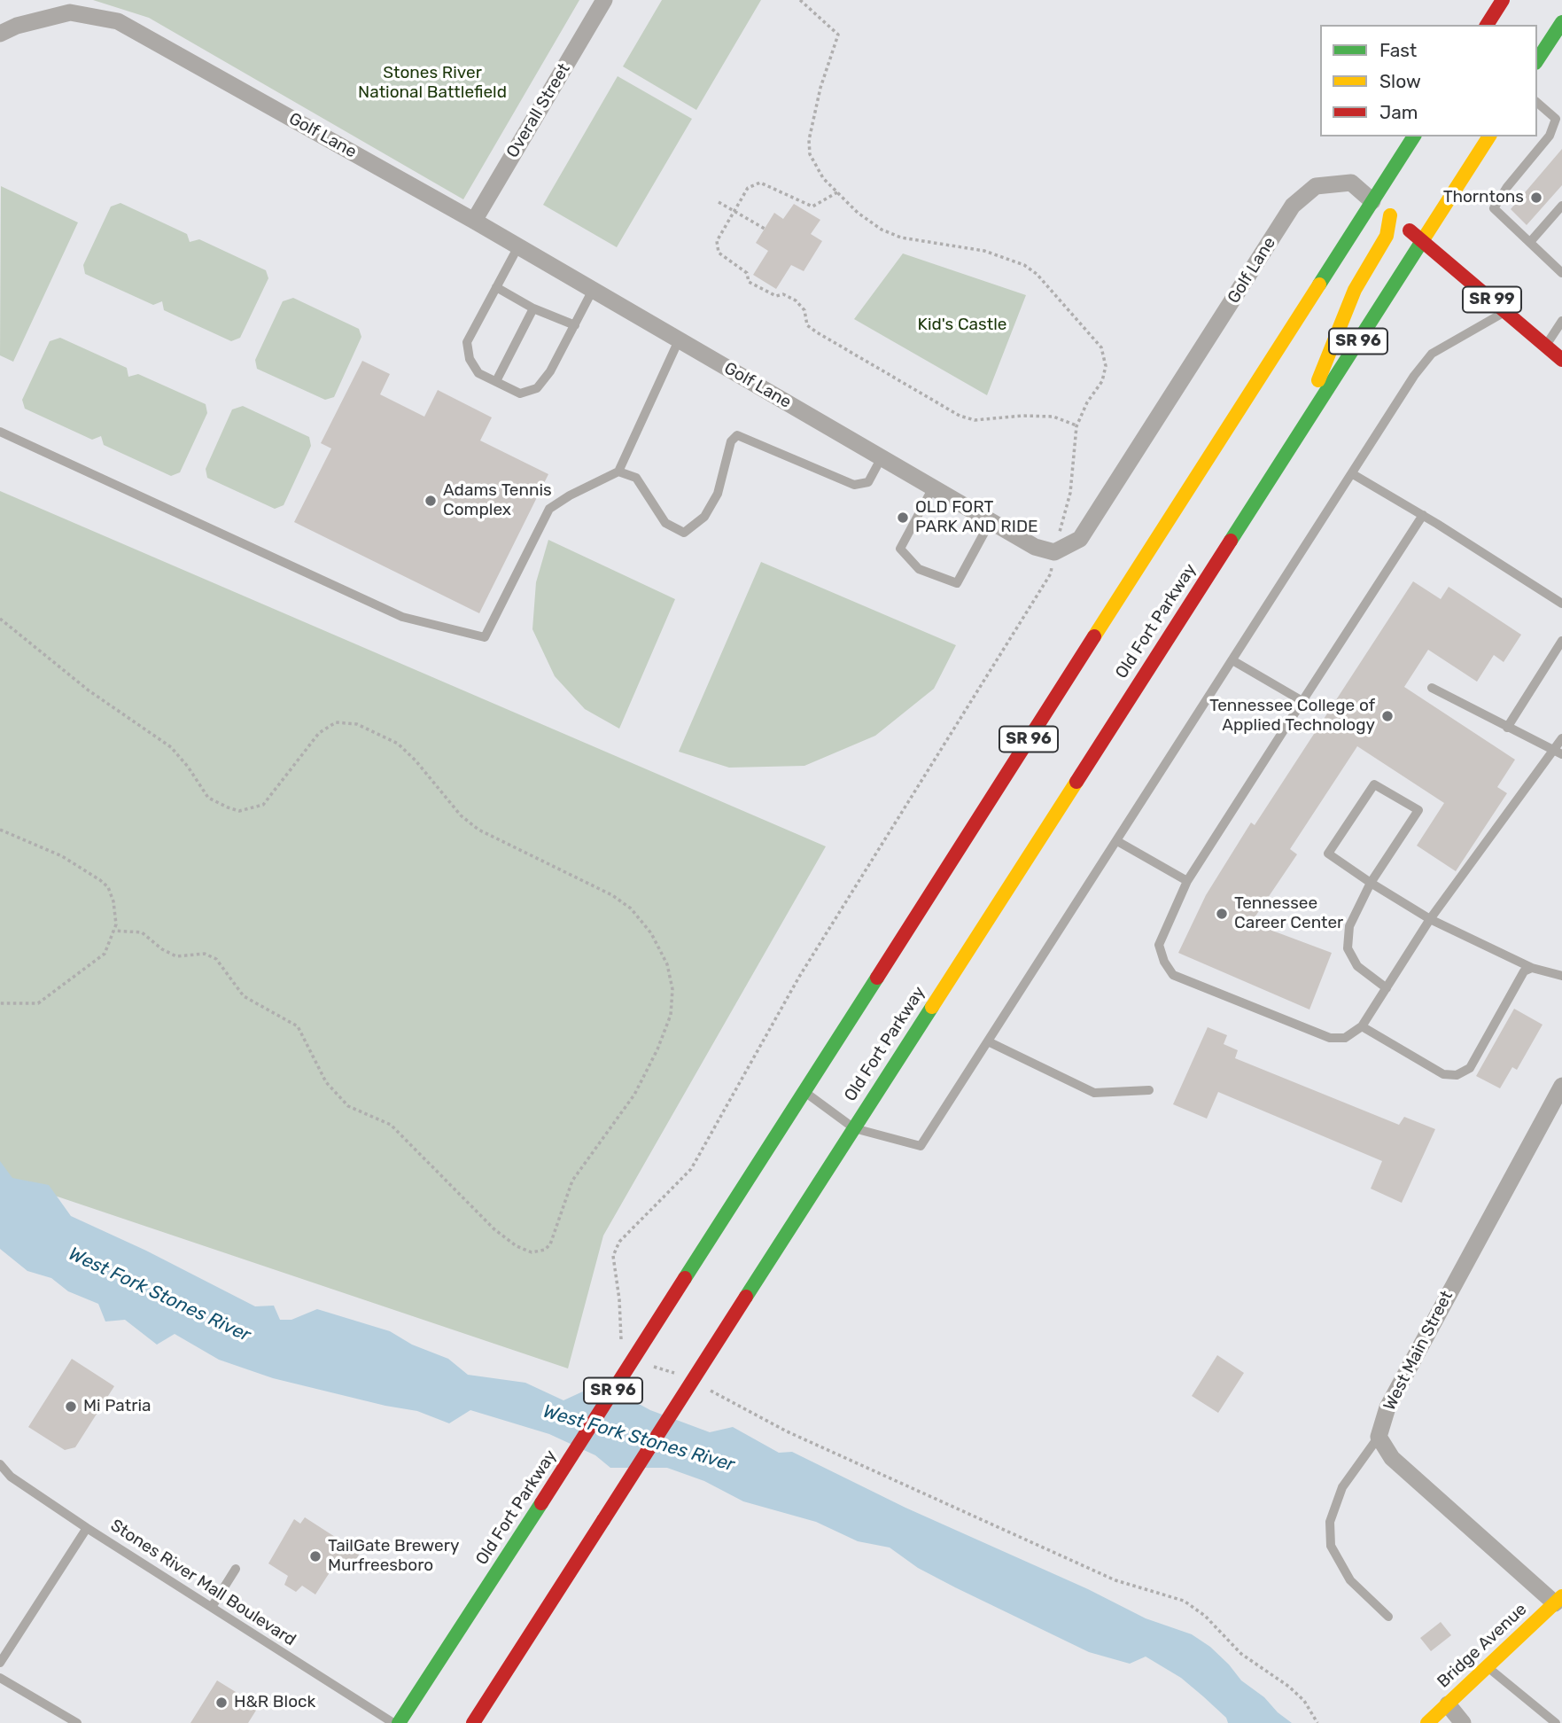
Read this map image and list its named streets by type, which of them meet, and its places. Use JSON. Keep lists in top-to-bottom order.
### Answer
{
  "streets": {
    "main road": [
      "SR 99",
      "SR 96",
      "Old Fort Parkway",
      "Bridge Avenue"
    ],
    "street": ["Overall Street", "Golf Lane", "West Main Street"],
    "lane": ["Stones River Mall Boulevard"]
  },
  "crossings": [
    ["Overall Street", "Golf Lane"],
    ["Golf Lane", "SR 99"],
    ["Golf Lane", "Old Fort Parkway"],
    ["SR 99", "Old Fort Parkway"]
  ],
  "water": ["West Fork Stones River"],
  "parks": ["Stones River National Battlefield", "Kid's Castle"],
  "places": [
    "Thorntons",
    "Adams Tennis Complex",
    "OLD FORT PARK AND RIDE",
    "Tennessee College of Applied Technology",
    "Tennessee Career Center",
    "Mi Patria",
    "TailGate Brewery Murfreesboro",
    "H&R Block"
  ],
  "legend": ["Fast", "Slow", "Jam"]
}
